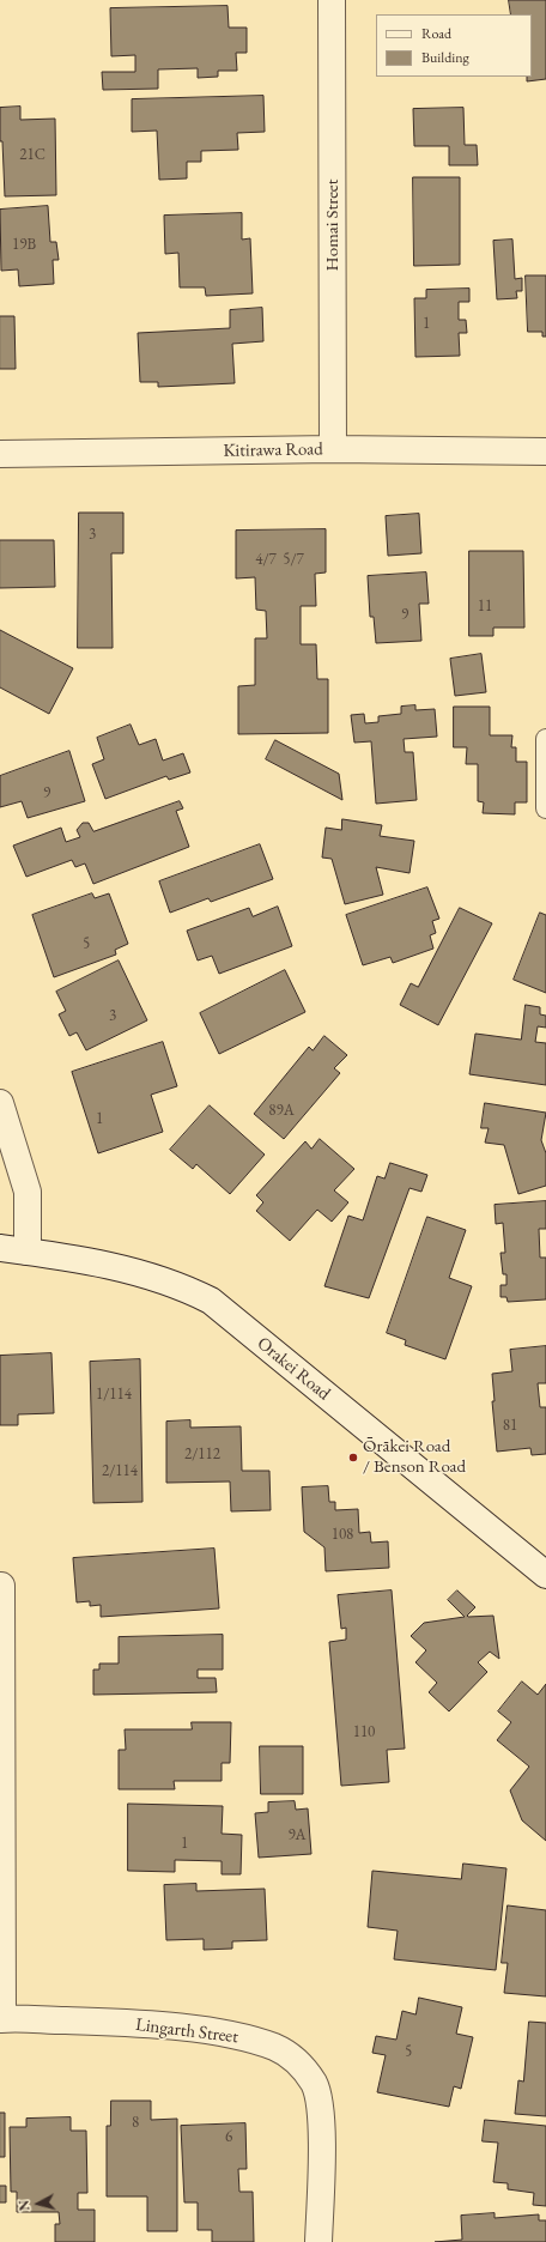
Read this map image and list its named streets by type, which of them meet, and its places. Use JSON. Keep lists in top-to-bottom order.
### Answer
{
  "streets": {
    "street": [
      "Homai Street",
      "Kitirawa Road",
      "Orakei Road",
      "Lingarth Street"
    ]
  },
  "crossings": [
    ["Homai Street", "Kitirawa Road"]
  ],
  "places": ["Ōrākei Road / Benson Road"],
  "house_numbers": [
    "21C",
    "19B",
    "1",
    "3",
    "4/7",
    "5/7",
    "11",
    "9",
    "9",
    "5",
    "3",
    "89A",
    "1",
    "1/114",
    "81",
    "2/112",
    "2/114",
    "108",
    "110",
    "9A",
    "1",
    "5",
    "8",
    "6"
  ],
  "legend": ["Road", "Building"],
  "north": "left"
}
